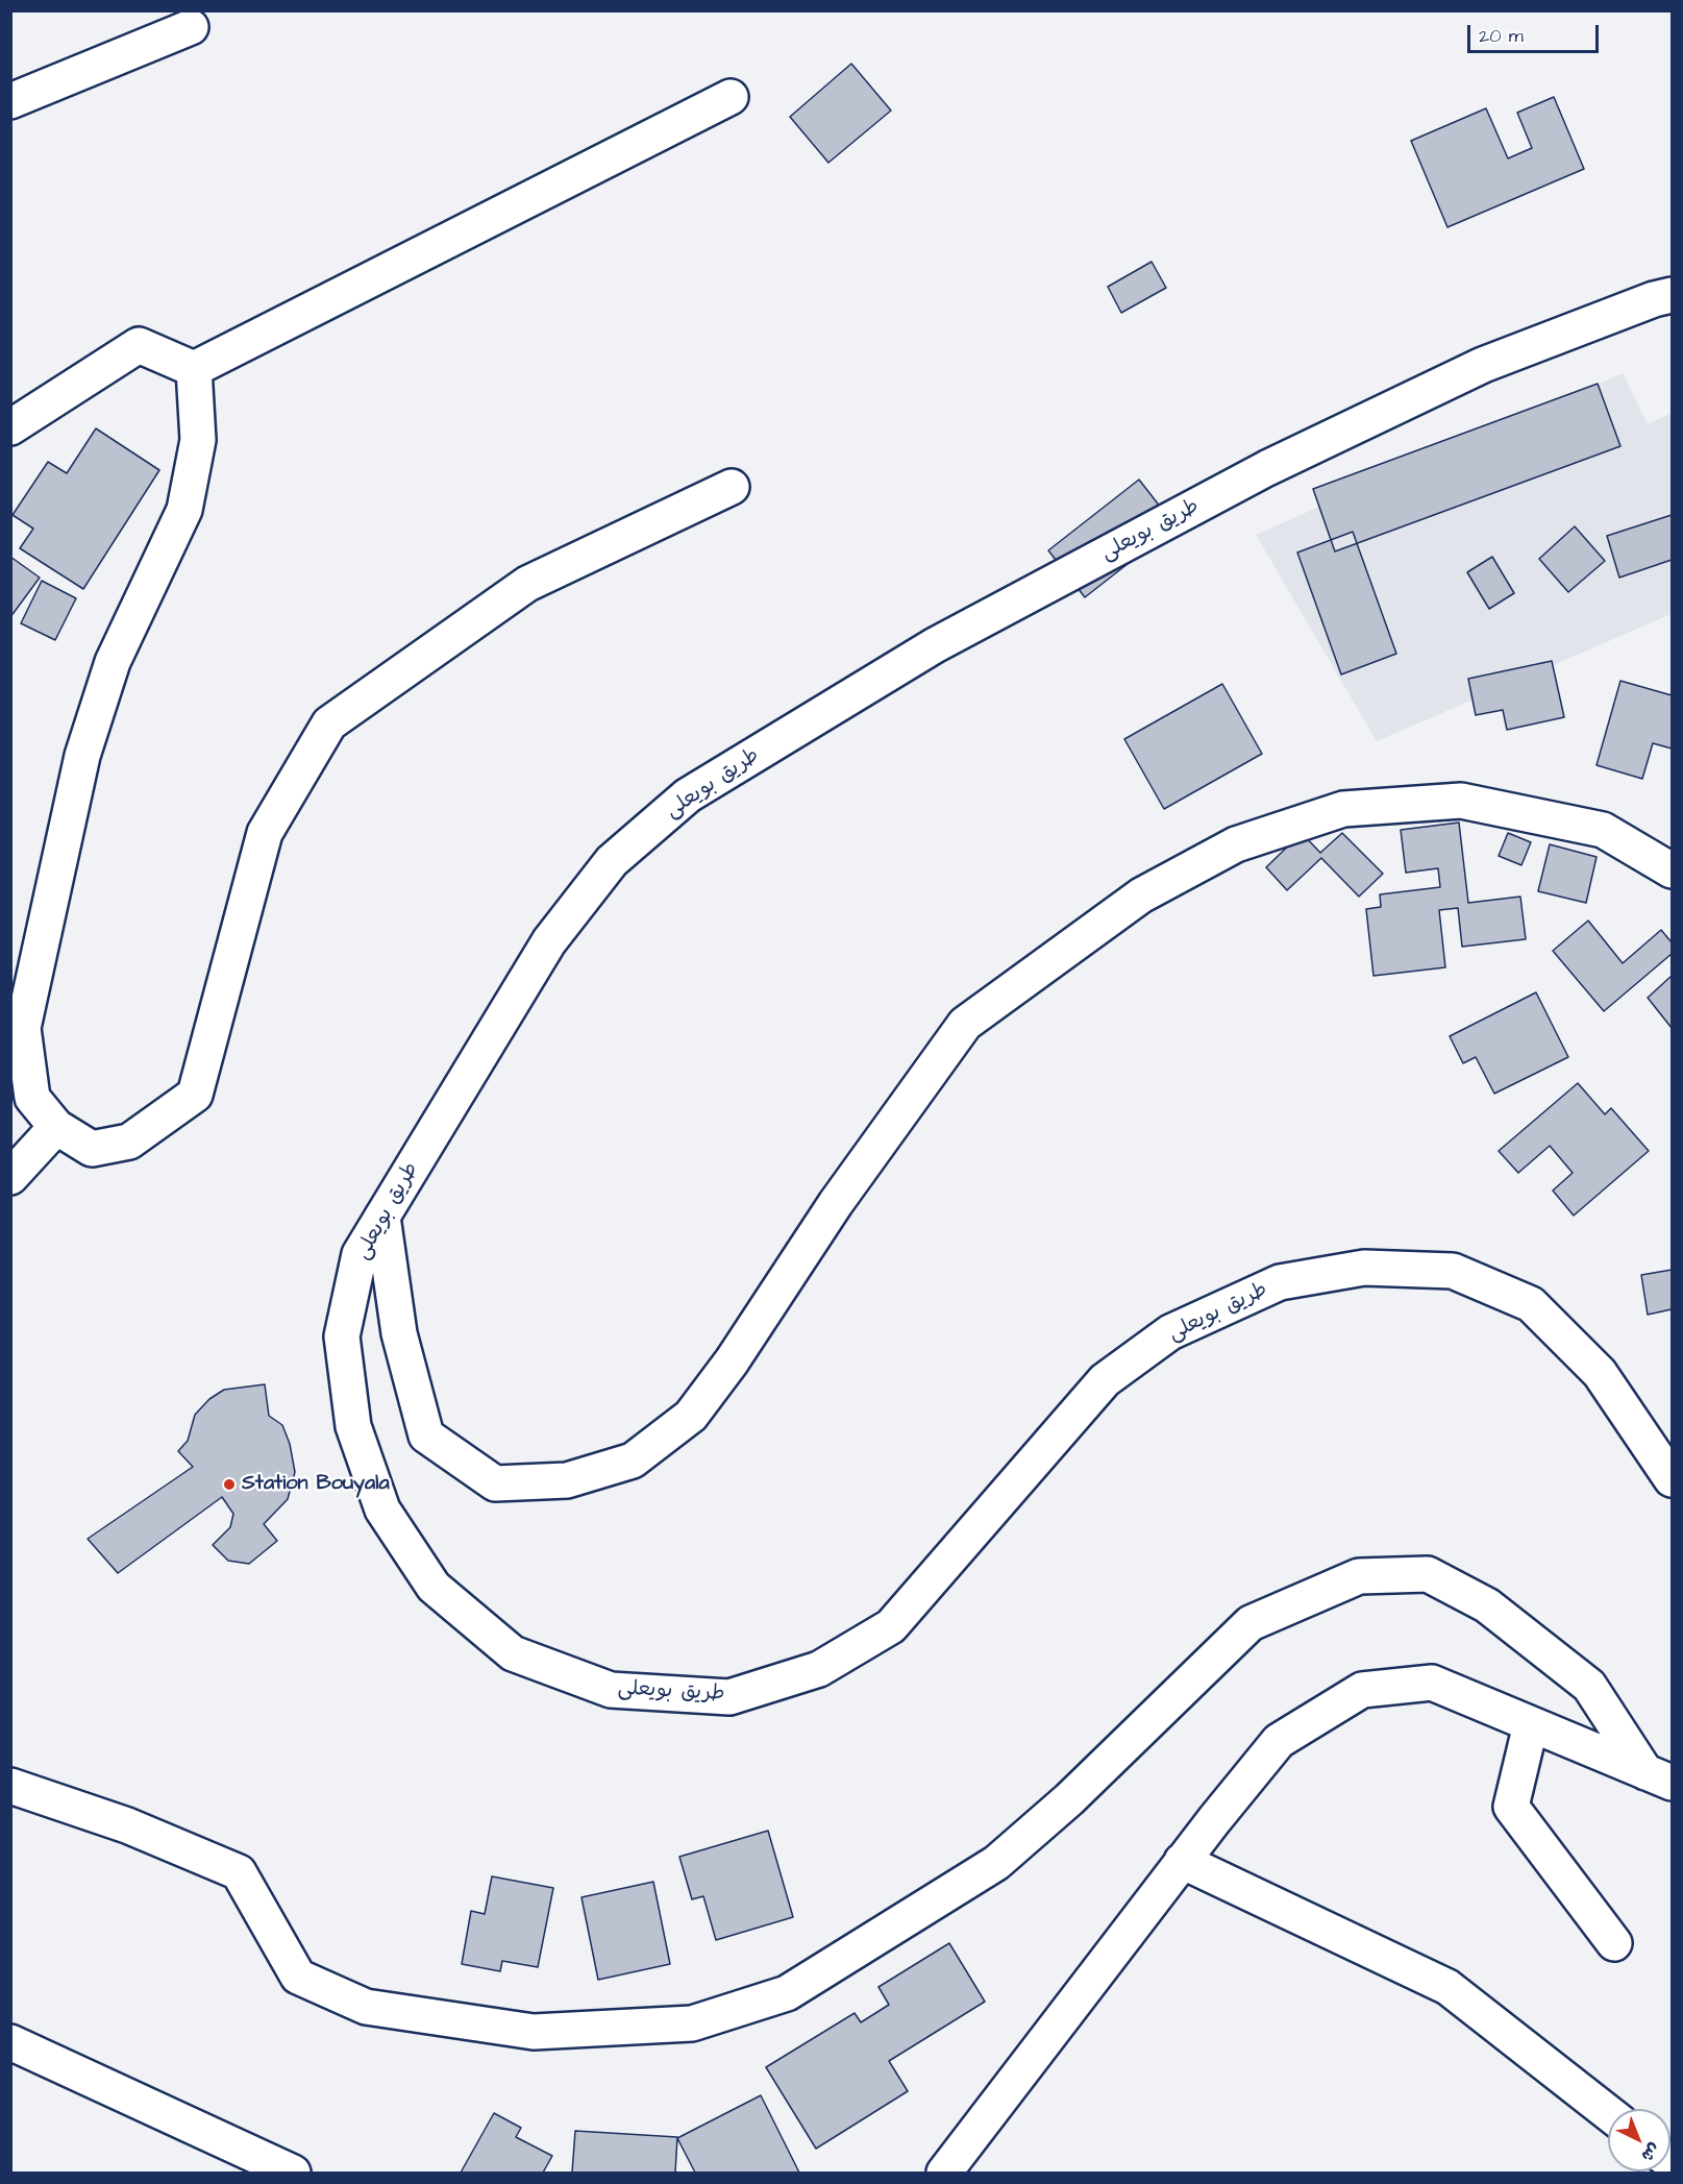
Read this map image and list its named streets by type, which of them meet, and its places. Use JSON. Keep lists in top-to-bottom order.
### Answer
{
  "streets": {
    "street": ["طريق بويعلى"]
  },
  "places": ["Station Bouyala"],
  "scale_bar": "20 m",
  "north": "bottom right"
}
